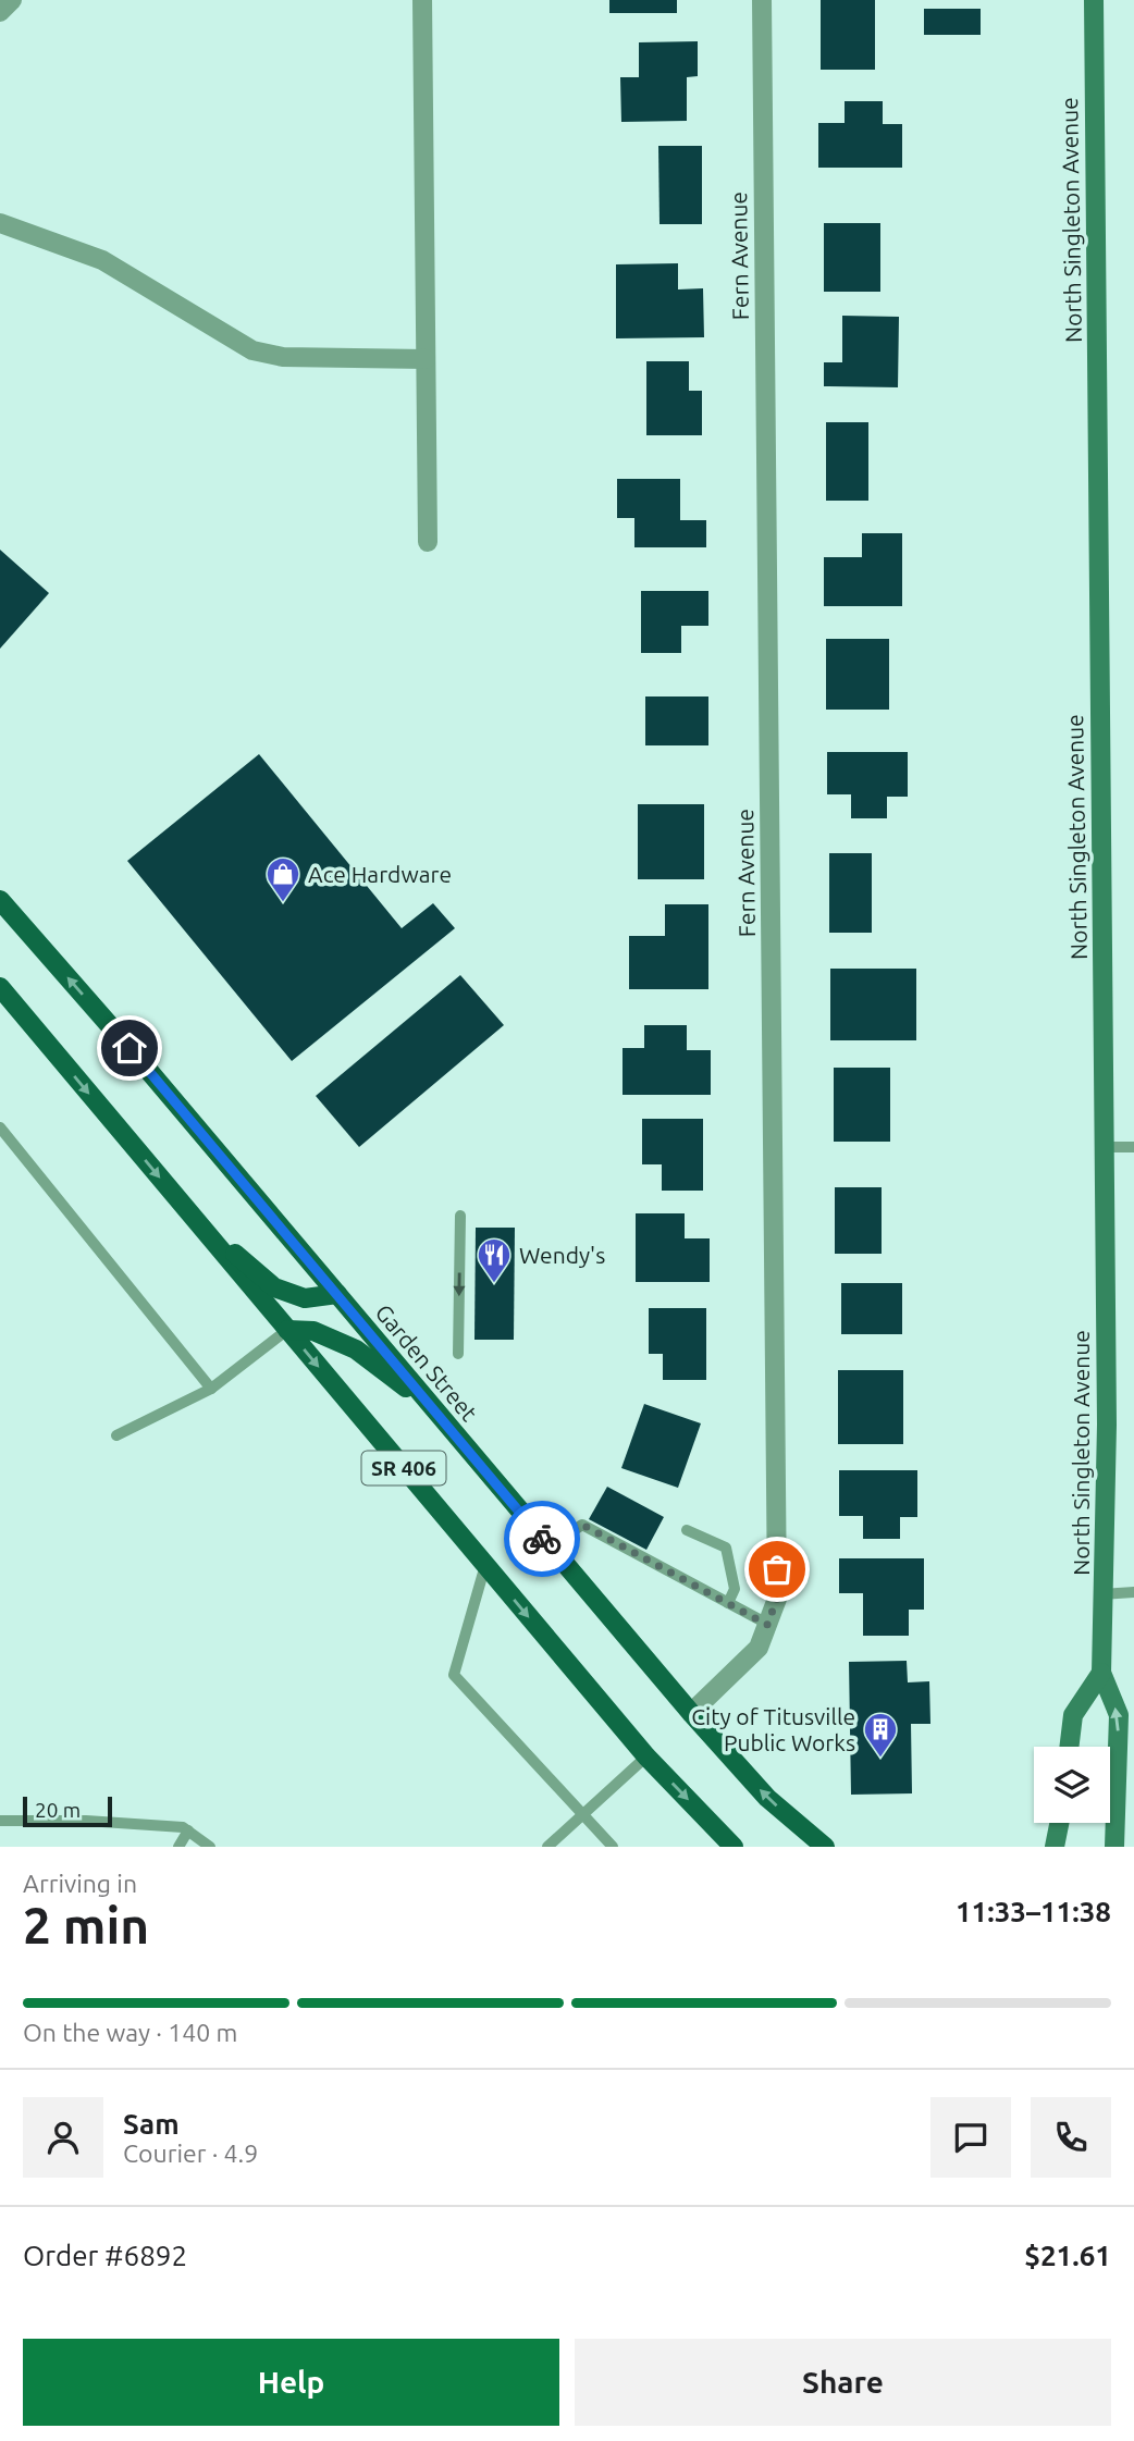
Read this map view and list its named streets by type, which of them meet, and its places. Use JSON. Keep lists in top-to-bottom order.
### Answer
{
  "streets": {
    "main road": ["Garden Street", "SR 406"],
    "street": ["North Singleton Avenue", "Fern Avenue"]
  },
  "crossings": [
    ["Fern Avenue", "Garden Street"]
  ],
  "places": {
    "shop": ["Ace Hardware"],
    "restaurant": ["Wendy's"],
    "building": ["City of Titusville Public Works"]
  },
  "scale_bar": "20 m",
  "page": {
    "scale": "20 m",
    "heading": ["2 min", "Arriving in", "11:33–11:38"],
    "panel": [
      "Sam",
      "Courier · 4.9",
      "Order #6892",
      "$21.61"
    ],
    "bar": "On the way · 140 m",
    "buttons": ["Help", "Share"]
  }
}
